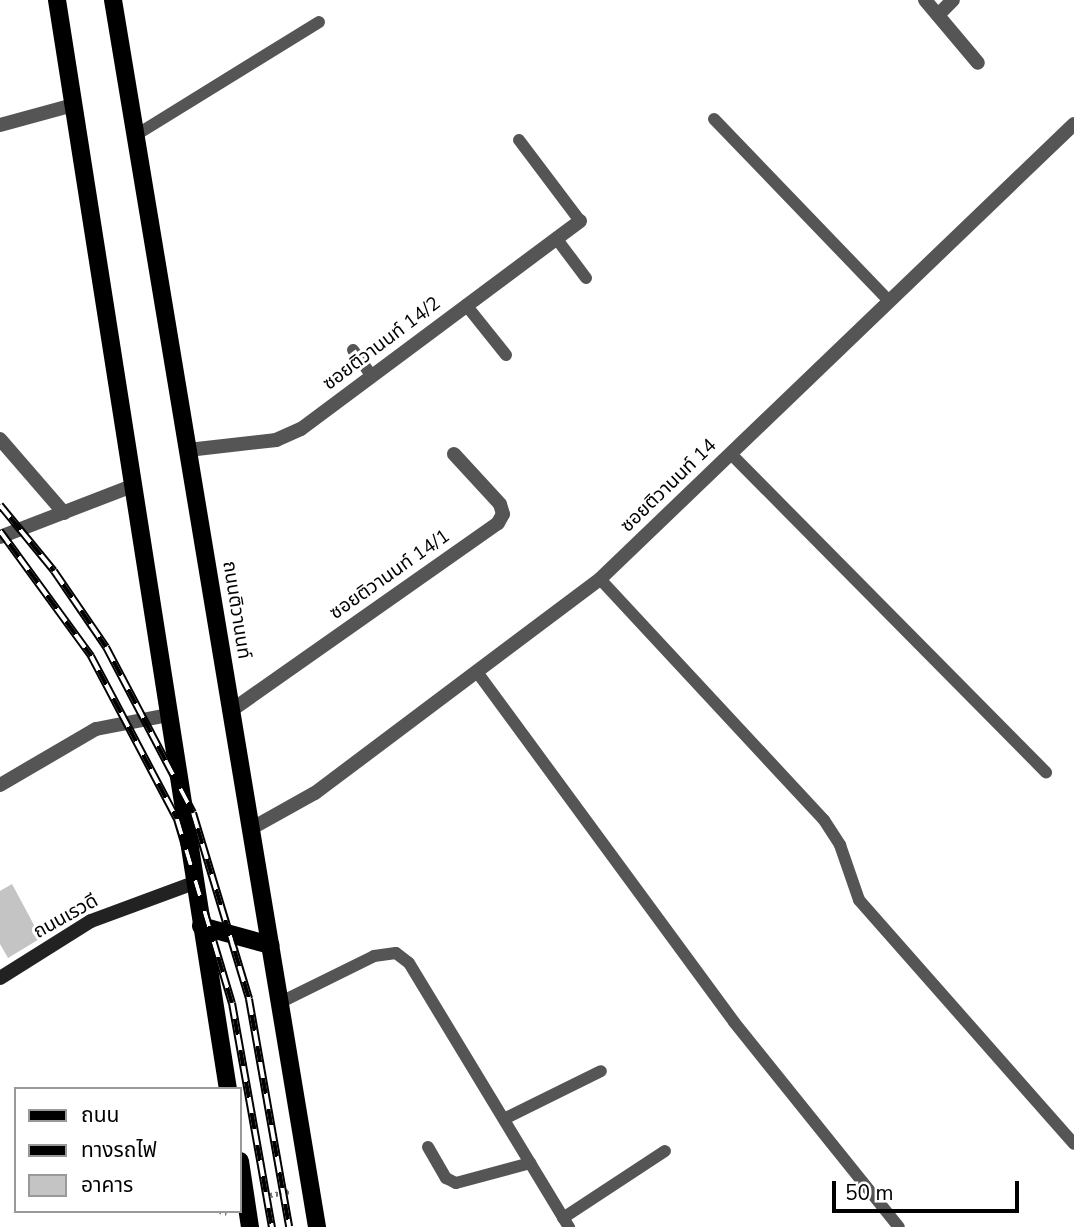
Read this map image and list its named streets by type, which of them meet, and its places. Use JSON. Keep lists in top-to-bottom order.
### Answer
{
  "streets": {
    "main road": ["ถนนติวานนท์"],
    "street": [
      "ซอยติวานนท์ 14/2",
      "ซอยติวานนท์ 14",
      "ซอยติวานนท์ 14/1",
      "ถนนเรวดี"
    ]
  },
  "crossings": [
    ["ซอยติวานนท์ 14/2", "ถนนติวานนท์"],
    ["ซอยติวานนท์ 14", "ถนนติวานนท์"],
    ["ซอยติวานนท์ 14/1", "ถนนติวานนท์"]
  ],
  "legend": ["ถนน", "ทางรถไฟ", "อาคาร"],
  "scale_bar": "50 m"
}
